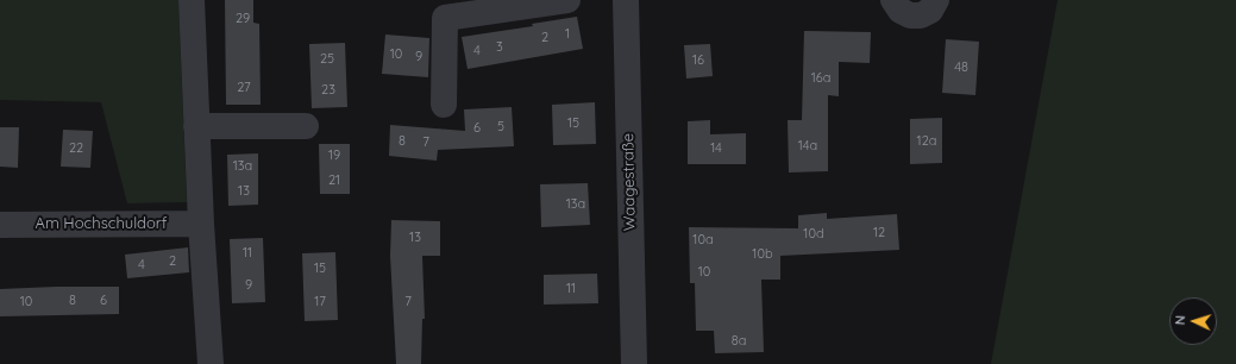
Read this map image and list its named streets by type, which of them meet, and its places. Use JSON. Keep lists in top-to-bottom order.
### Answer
{
  "streets": {
    "street": ["Waagestraße", "Am Hochschuldorf"]
  },
  "house_numbers": [
    "29",
    "1",
    "2",
    "3",
    "4",
    "10",
    "9",
    "25",
    "16",
    "48",
    "16a",
    "27",
    "23",
    "15",
    "5",
    "6",
    "8",
    "12a",
    "7",
    "14a",
    "22",
    "14",
    "19",
    "13a",
    "21",
    "13",
    "13a",
    "12",
    "10d",
    "13",
    "10a",
    "11",
    "10b",
    "2",
    "4",
    "15",
    "10",
    "9",
    "11",
    "8",
    "6",
    "10",
    "17",
    "7",
    "8a"
  ],
  "north": "left"
}
